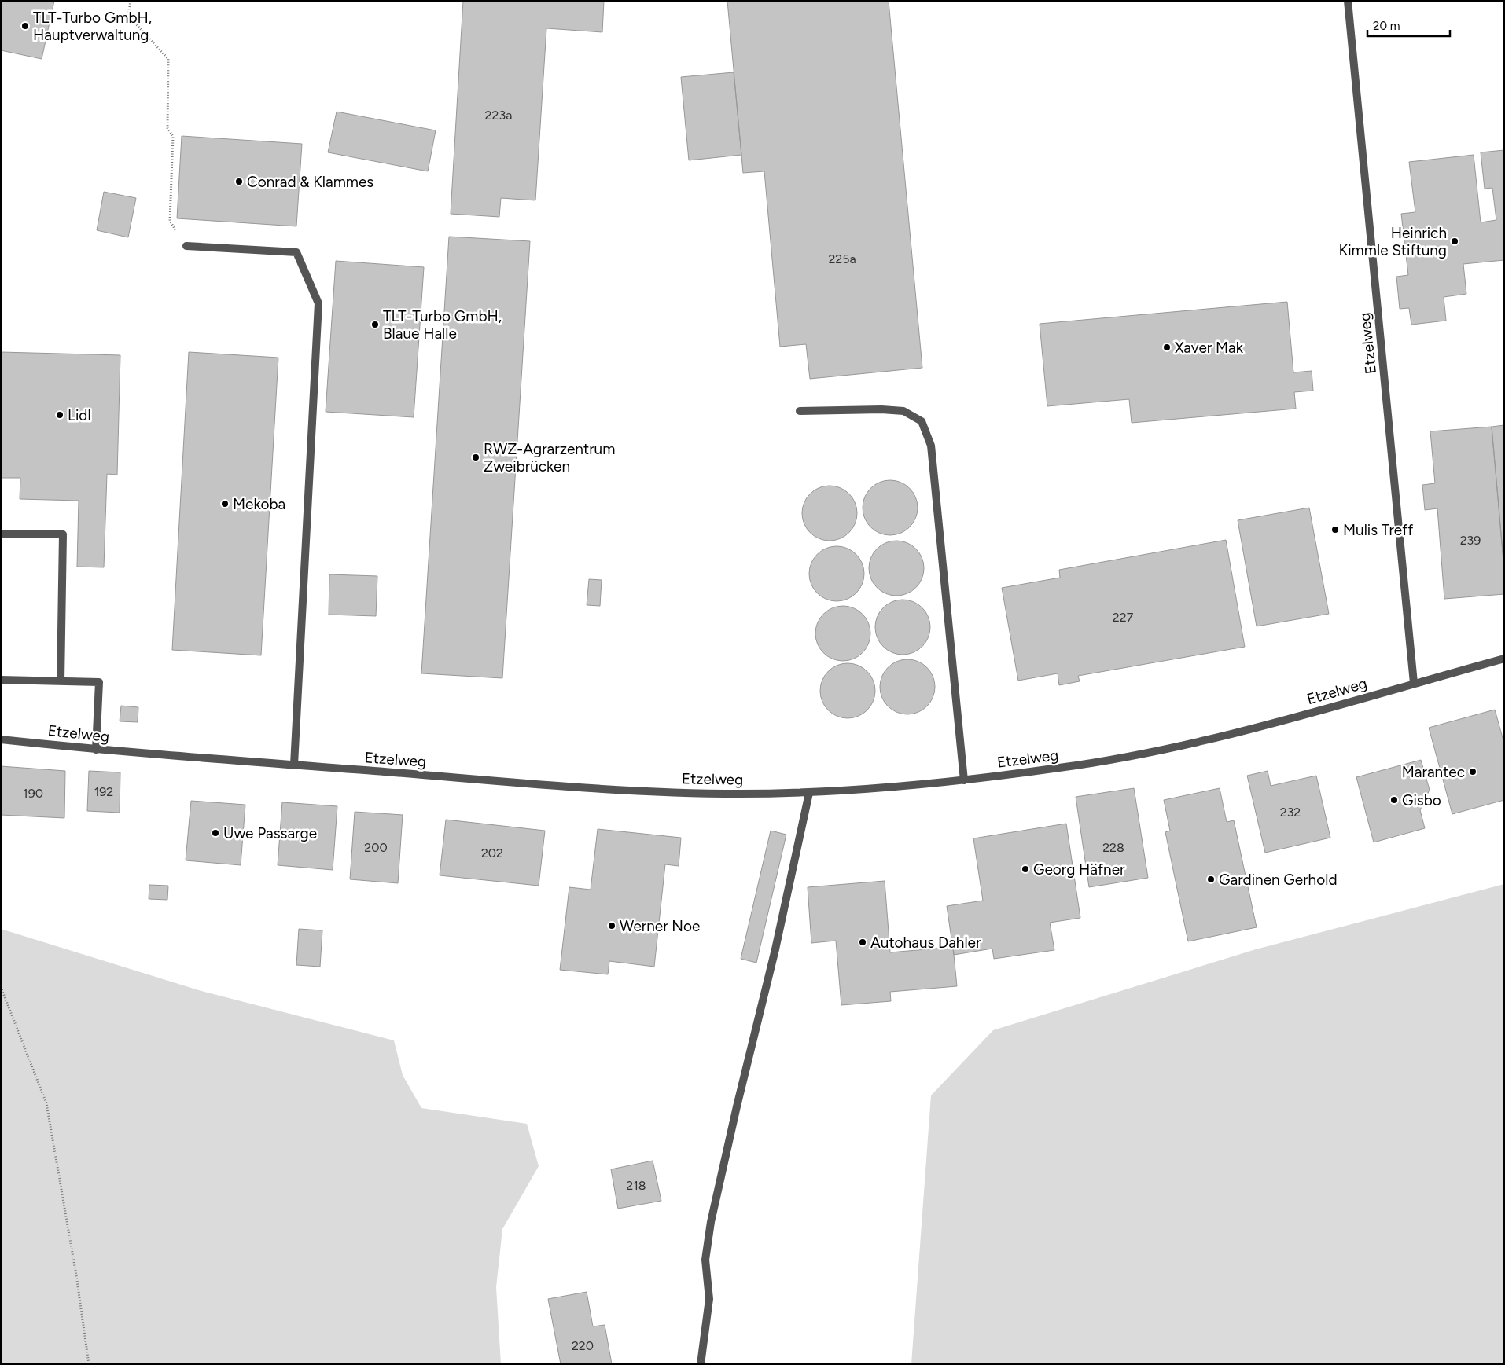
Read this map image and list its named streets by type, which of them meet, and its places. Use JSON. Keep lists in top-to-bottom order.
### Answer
{
  "streets": {
    "street": ["Etzelweg"]
  },
  "places": [
    "TLT-Turbo GmbH, Hauptverwaltung",
    "Conrad & Klammes",
    "Heinrich Kimmle Stiftung",
    "TLT-Turbo GmbH, Blaue Halle",
    "Xaver Mak",
    "Lidl",
    "RWZ-Agrarzentrum Zweibrücken",
    "Mekoba",
    "Mulis Treff",
    "Marantec",
    "Gisbo",
    "Uwe Passarge",
    "Georg Häfner",
    "Gardinen Gerhold",
    "Werner Noe",
    "Autohaus Dahler"
  ],
  "house_numbers": [
    "223a",
    "225a",
    "239",
    "227",
    "192",
    "190",
    "232",
    "200",
    "228",
    "202",
    "218",
    "220"
  ],
  "scale_bar": "20 m"
}
